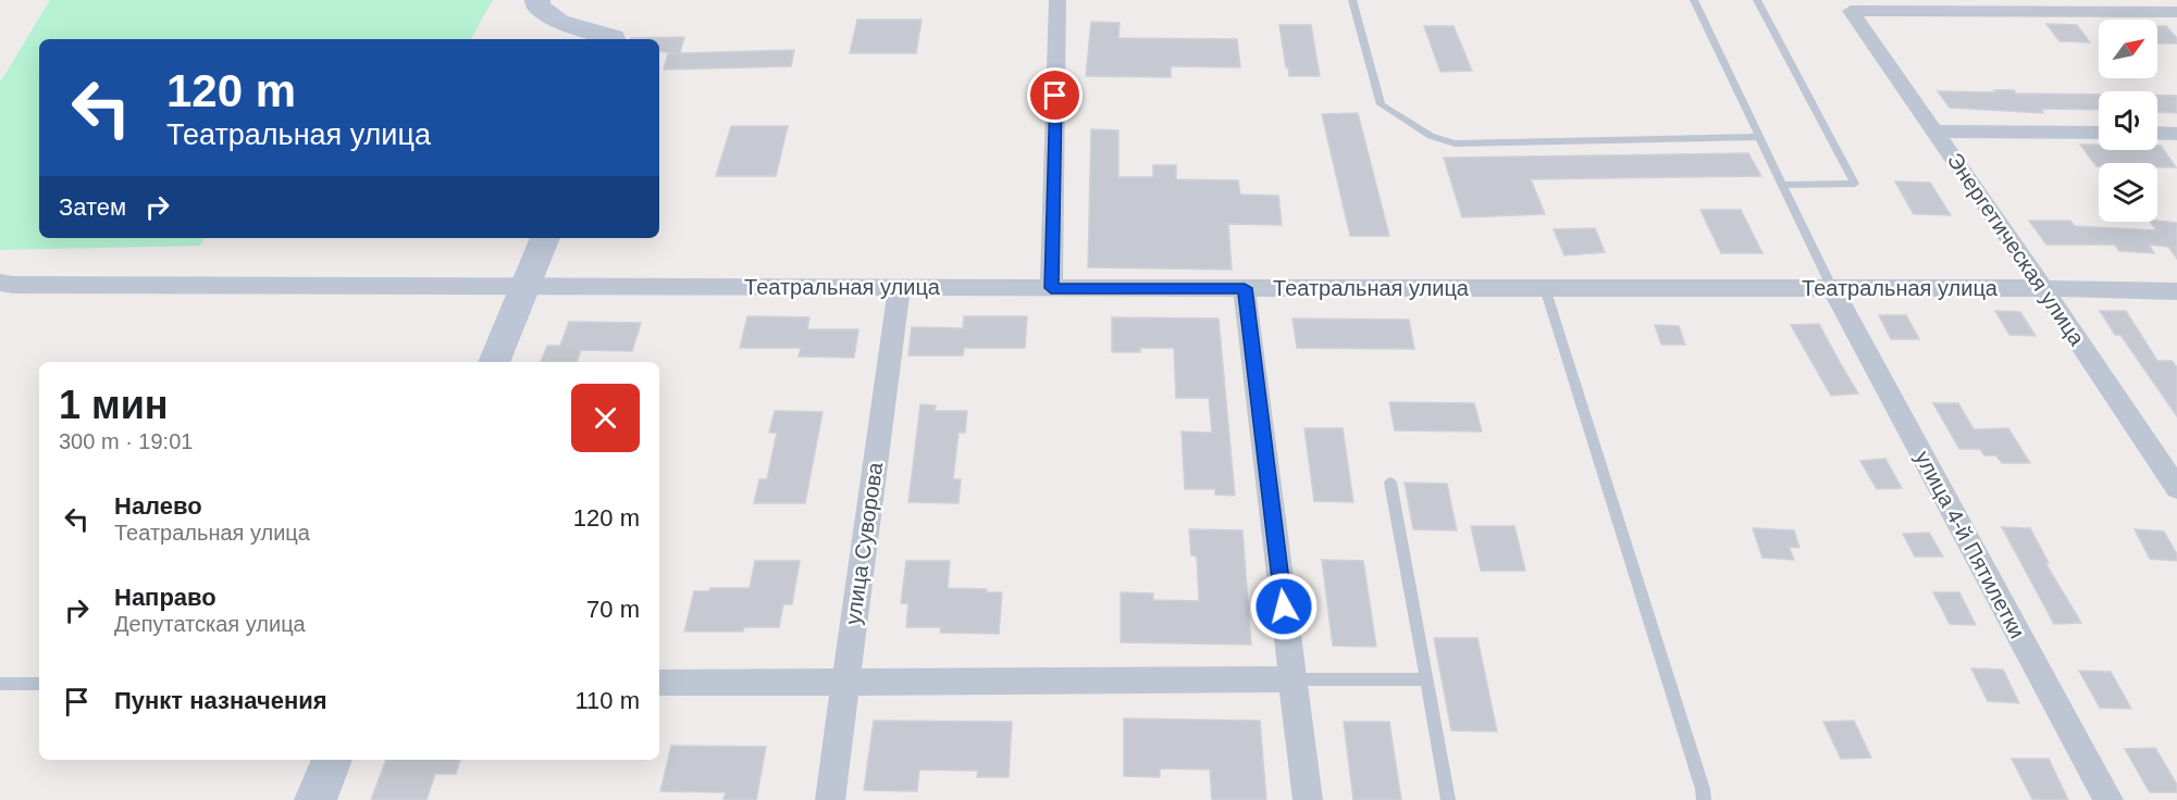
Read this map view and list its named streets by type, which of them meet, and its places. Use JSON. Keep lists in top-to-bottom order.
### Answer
{
  "streets": {
    "street": [
      "Энергетическая улица",
      "Театральная улица",
      "улица Суворова",
      "улица 4-й Пятилетки"
    ]
  },
  "crossings": [
    ["Энергетическая улица", "Театральная улица"],
    ["Театральная улица", "улица Суворова"],
    ["Театральная улица", "улица 4-й Пятилетки"]
  ],
  "north": "top right",
  "page": {
    "turn": ["120 m", "Театральная улица"],
    "then": "Затем",
    "heading": ["1 мин", "300 m · 19:01"],
    "list": [
      {
        "name": "Налево",
        "note": "Театральная улица",
        "value": "120 m"
      },
      {
        "name": "Направо",
        "note": "Депутатская улица",
        "value": "70 m"
      },
      {
        "name": "Пункт назначения",
        "value": "110 m"
      }
    ]
  }
}
